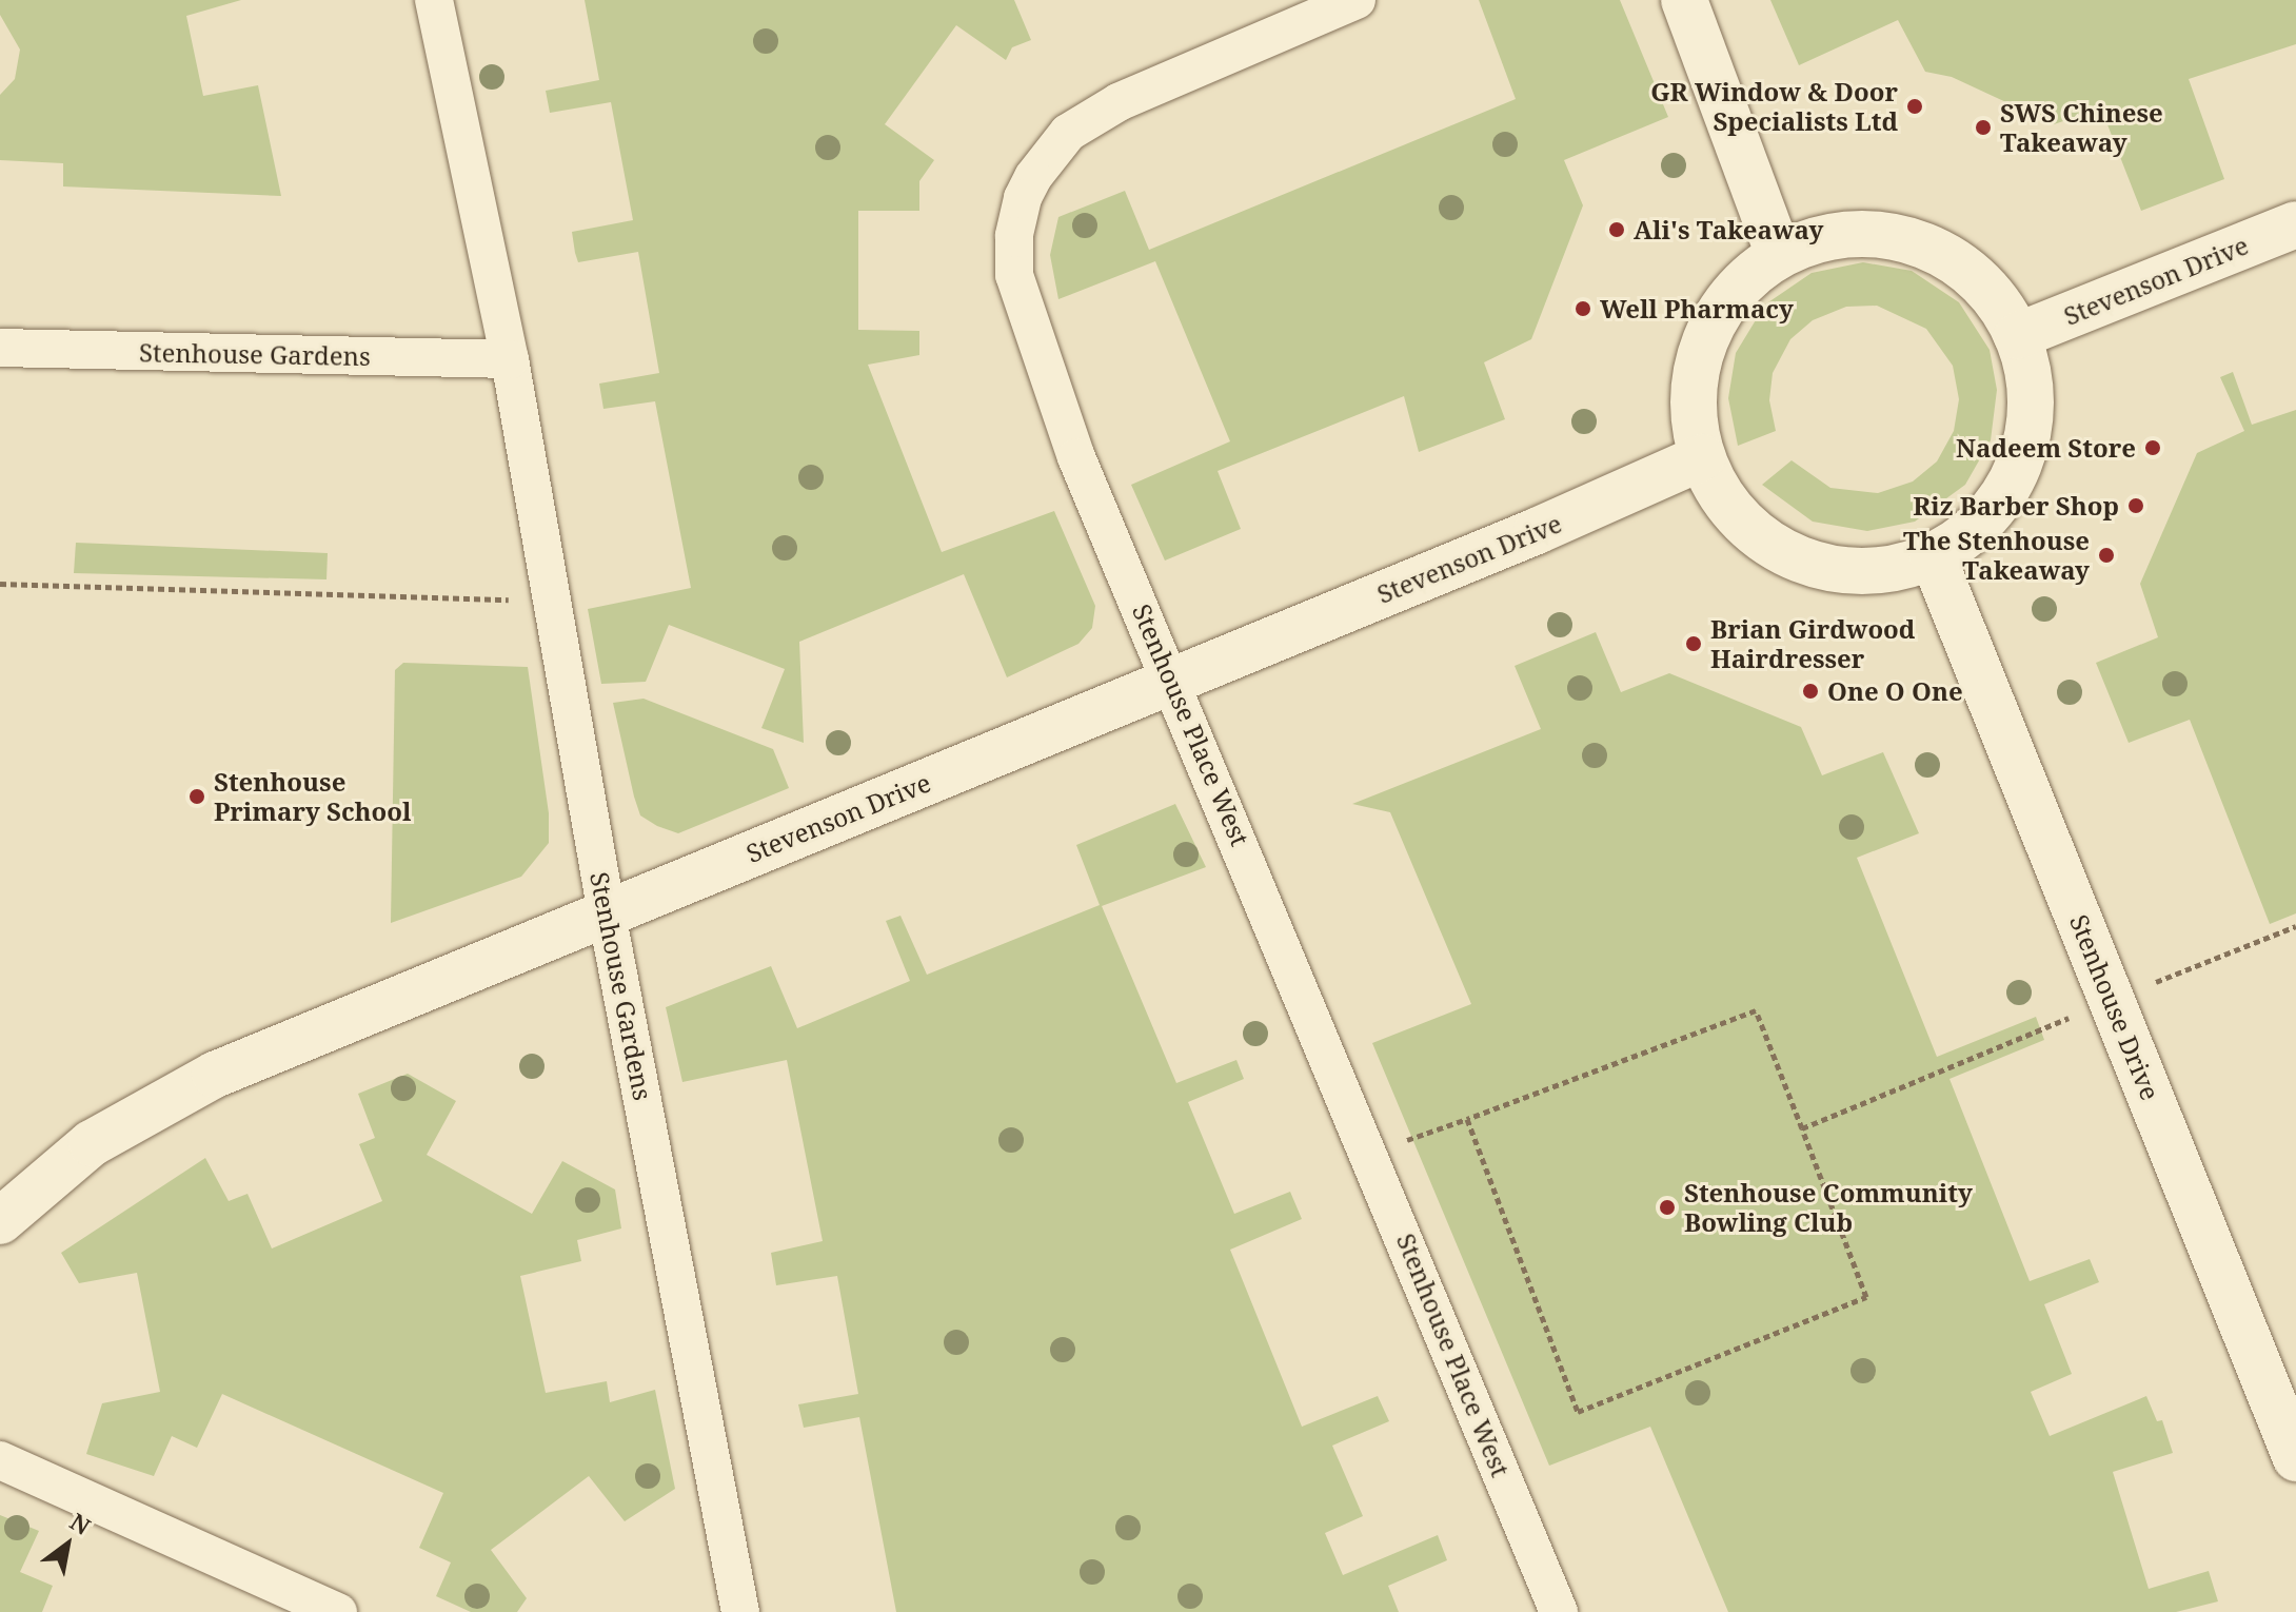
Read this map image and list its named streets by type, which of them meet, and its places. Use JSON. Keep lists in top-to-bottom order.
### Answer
{
  "streets": {
    "street": [
      "Stevenson Drive",
      "Stenhouse Gardens",
      "Stenhouse Place West",
      "Stenhouse Drive"
    ]
  },
  "crossings": [
    ["Stevenson Drive", "Stenhouse Gardens"],
    ["Stevenson Drive", "Stenhouse Place West"]
  ],
  "places": [
    "GR Window & Door Specialists Ltd",
    "SWS Chinese Takeaway",
    "Ali's Takeaway",
    "Well Pharmacy",
    "Nadeem Store",
    "Riz Barber Shop",
    "The Stenhouse Takeaway",
    "Brian Girdwood Hairdresser",
    "One O One",
    "Stenhouse Primary School",
    "Stenhouse Community Bowling Club"
  ],
  "north": "top right"
}
